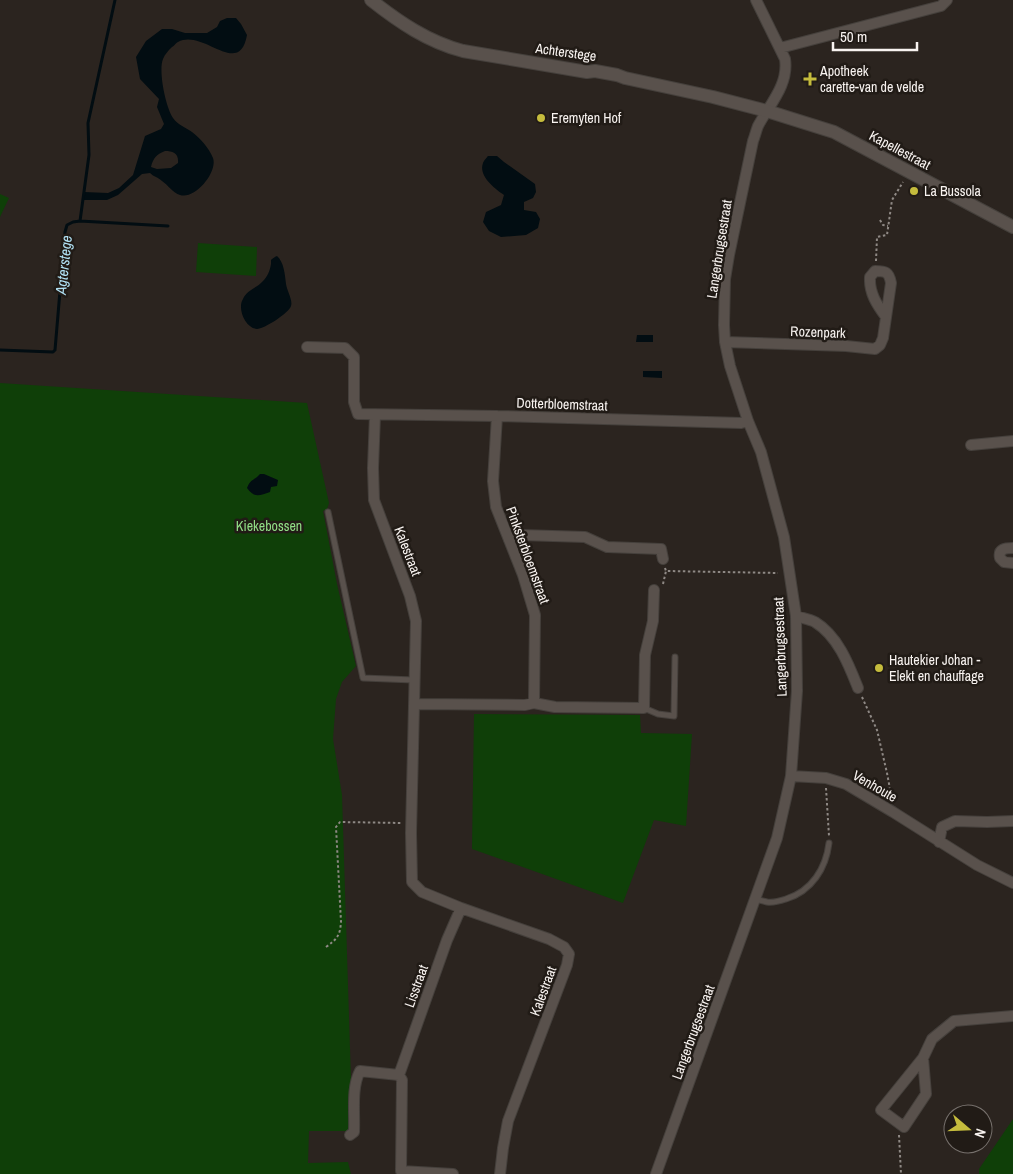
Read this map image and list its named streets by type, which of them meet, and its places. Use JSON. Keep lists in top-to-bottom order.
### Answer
{
  "streets": {
    "street": [
      "Achterstege",
      "Kapellestraat",
      "Langerbrugsestraat",
      "Rozenpark",
      "Dotterbloemstraat",
      "Kalestraat",
      "Pinksterbloemstraat",
      "Venhoute",
      "Lisstraat"
    ]
  },
  "crossings": [
    ["Achterstege", "Kapellestraat"],
    ["Achterstege", "Langerbrugsestraat"],
    ["Kapellestraat", "Langerbrugsestraat"],
    ["Langerbrugsestraat", "Rozenpark"],
    ["Langerbrugsestraat", "Dotterbloemstraat"],
    ["Langerbrugsestraat", "Venhoute"],
    ["Dotterbloemstraat", "Kalestraat"],
    ["Dotterbloemstraat", "Pinksterbloemstraat"],
    ["Kalestraat", "Lisstraat"]
  ],
  "water": ["Agterstege"],
  "parks": ["Kiekebossen"],
  "places": {
    "health": ["Apotheek carette-van de velde"],
    "other": ["Eremyten Hof", "La Bussola", "Hautekier Johan - Elekt en chauffage"]
  },
  "scale_bar": "50 m",
  "north": "right"
}
